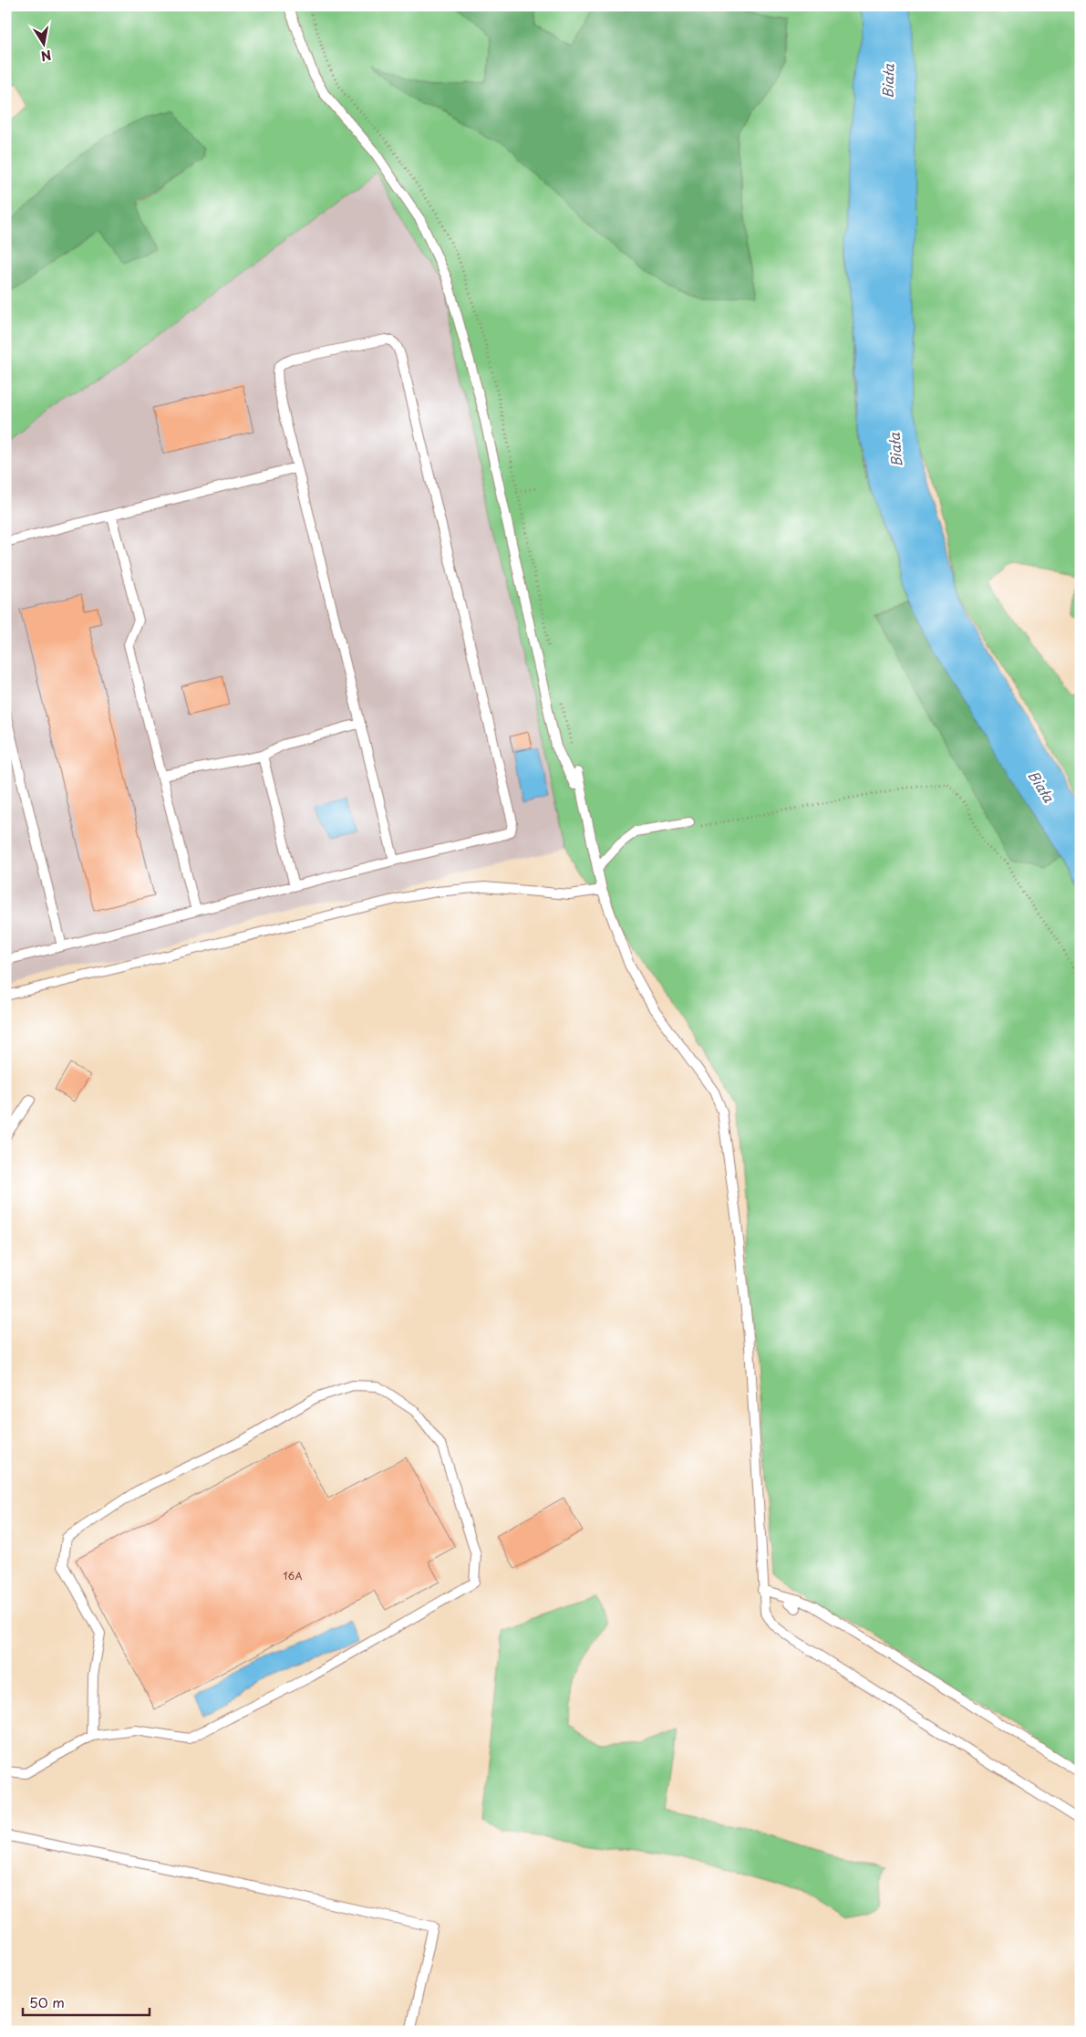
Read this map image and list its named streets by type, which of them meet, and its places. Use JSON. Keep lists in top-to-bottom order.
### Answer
{
  "water": ["Biała"],
  "house_numbers": ["16A"],
  "scale_bar": "50 m",
  "north": "bottom"
}
